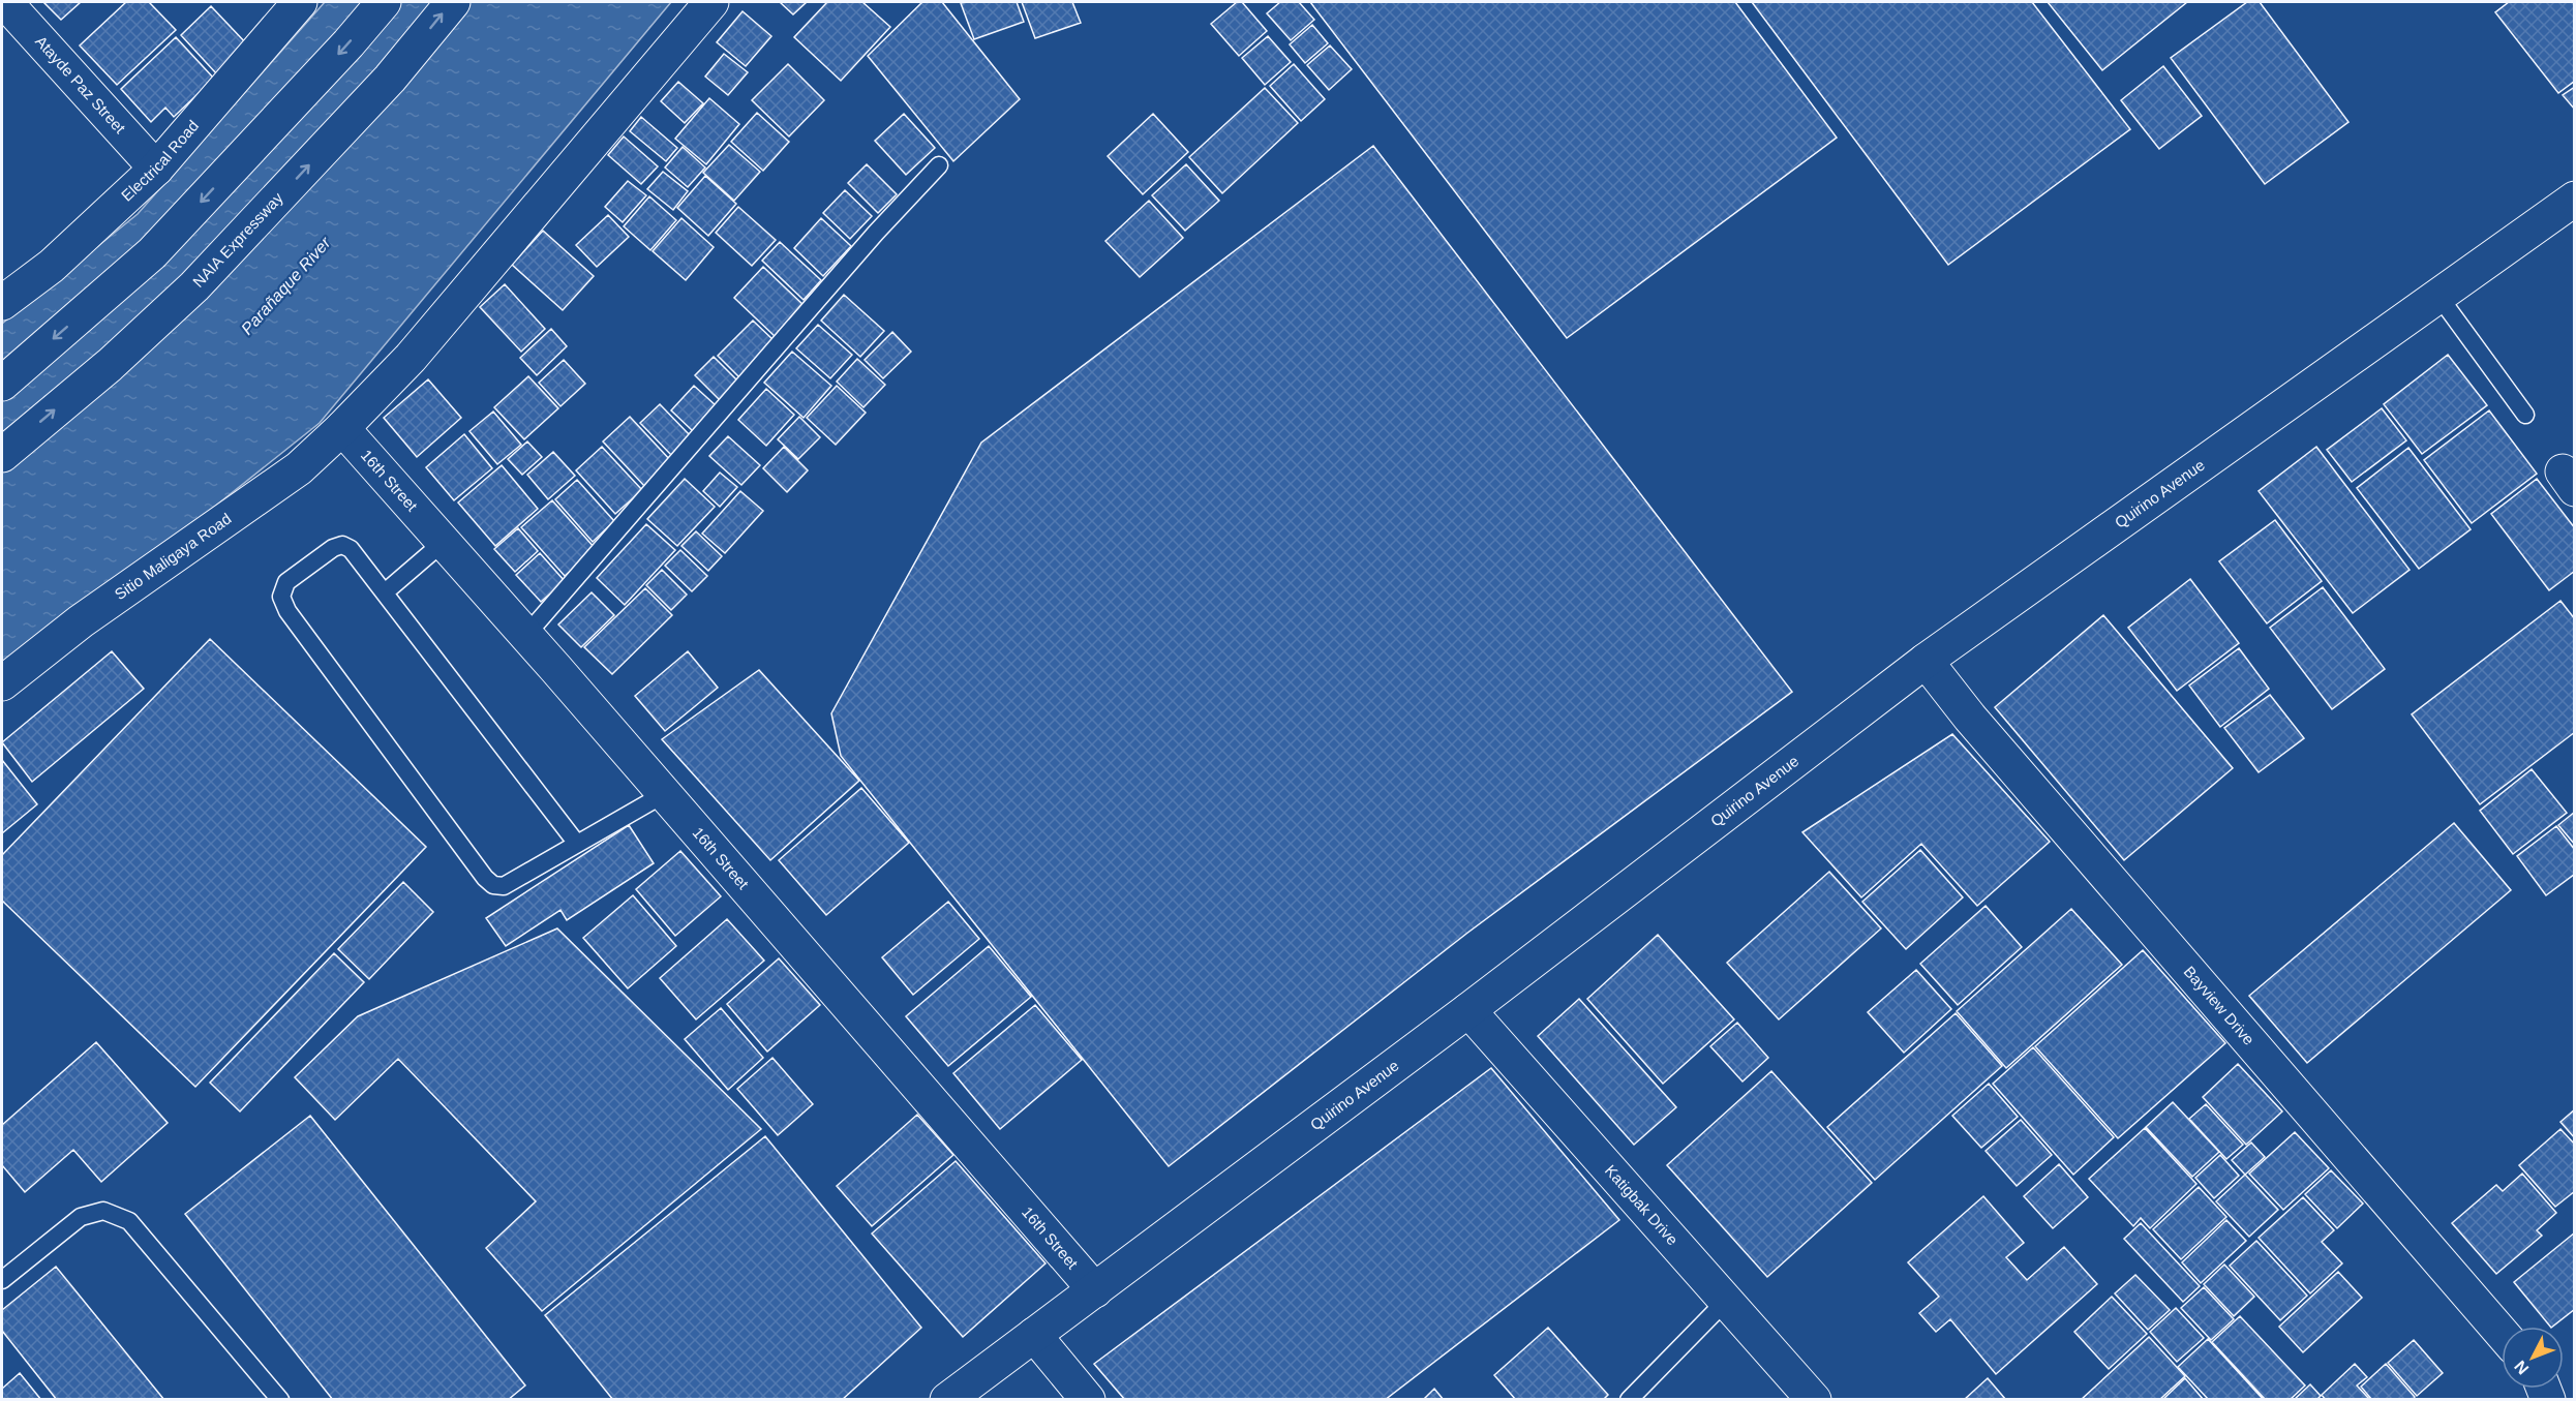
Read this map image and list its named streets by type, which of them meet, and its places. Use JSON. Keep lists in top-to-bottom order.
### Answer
{
  "streets": {
    "main road": [
      "Atayde Paz Street",
      "Electrical Road",
      "NAIA Expressway",
      "16th Street",
      "Quirino Avenue",
      "Sitio Maligaya Road",
      "Bayview Drive",
      "Katigbak Drive"
    ]
  },
  "crossings": [
    ["Atayde Paz Street", "Electrical Road"],
    ["16th Street", "Quirino Avenue"],
    ["16th Street", "Sitio Maligaya Road"],
    ["Quirino Avenue", "Bayview Drive"],
    ["Quirino Avenue", "Katigbak Drive"]
  ],
  "water": ["Parañaque River"],
  "north": "bottom left"
}
